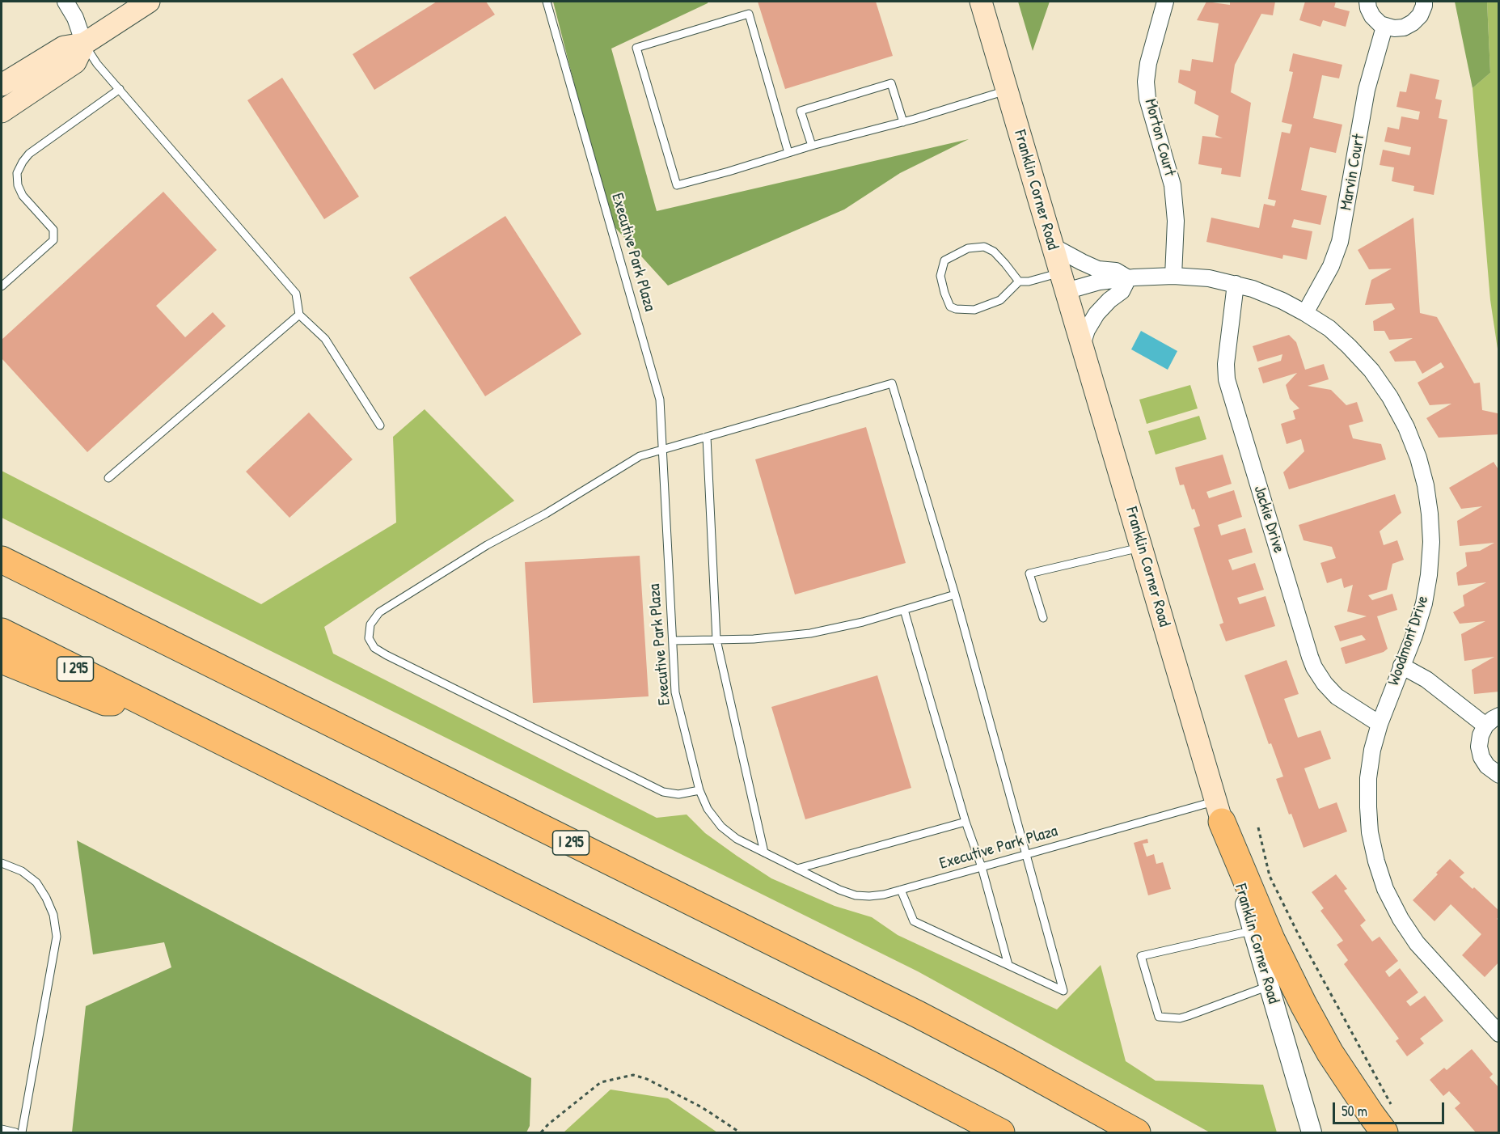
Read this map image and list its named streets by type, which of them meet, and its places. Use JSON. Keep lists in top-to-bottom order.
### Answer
{
  "streets": {
    "highway": ["I 295"],
    "main road": ["Franklin Corner Road"],
    "street": [
      "Morton Court",
      "Marvin Court",
      "Jackie Drive",
      "Woodmont Drive"
    ],
    "lane": ["Executive Park Plaza"]
  },
  "crossings": [
    ["Morton Court", "Woodmont Drive"],
    ["Marvin Court", "Woodmont Drive"],
    ["Franklin Corner Road", "Executive Park Plaza"],
    ["Franklin Corner Road", "Woodmont Drive"],
    ["Jackie Drive", "Woodmont Drive"]
  ],
  "scale_bar": "50 m"
}
